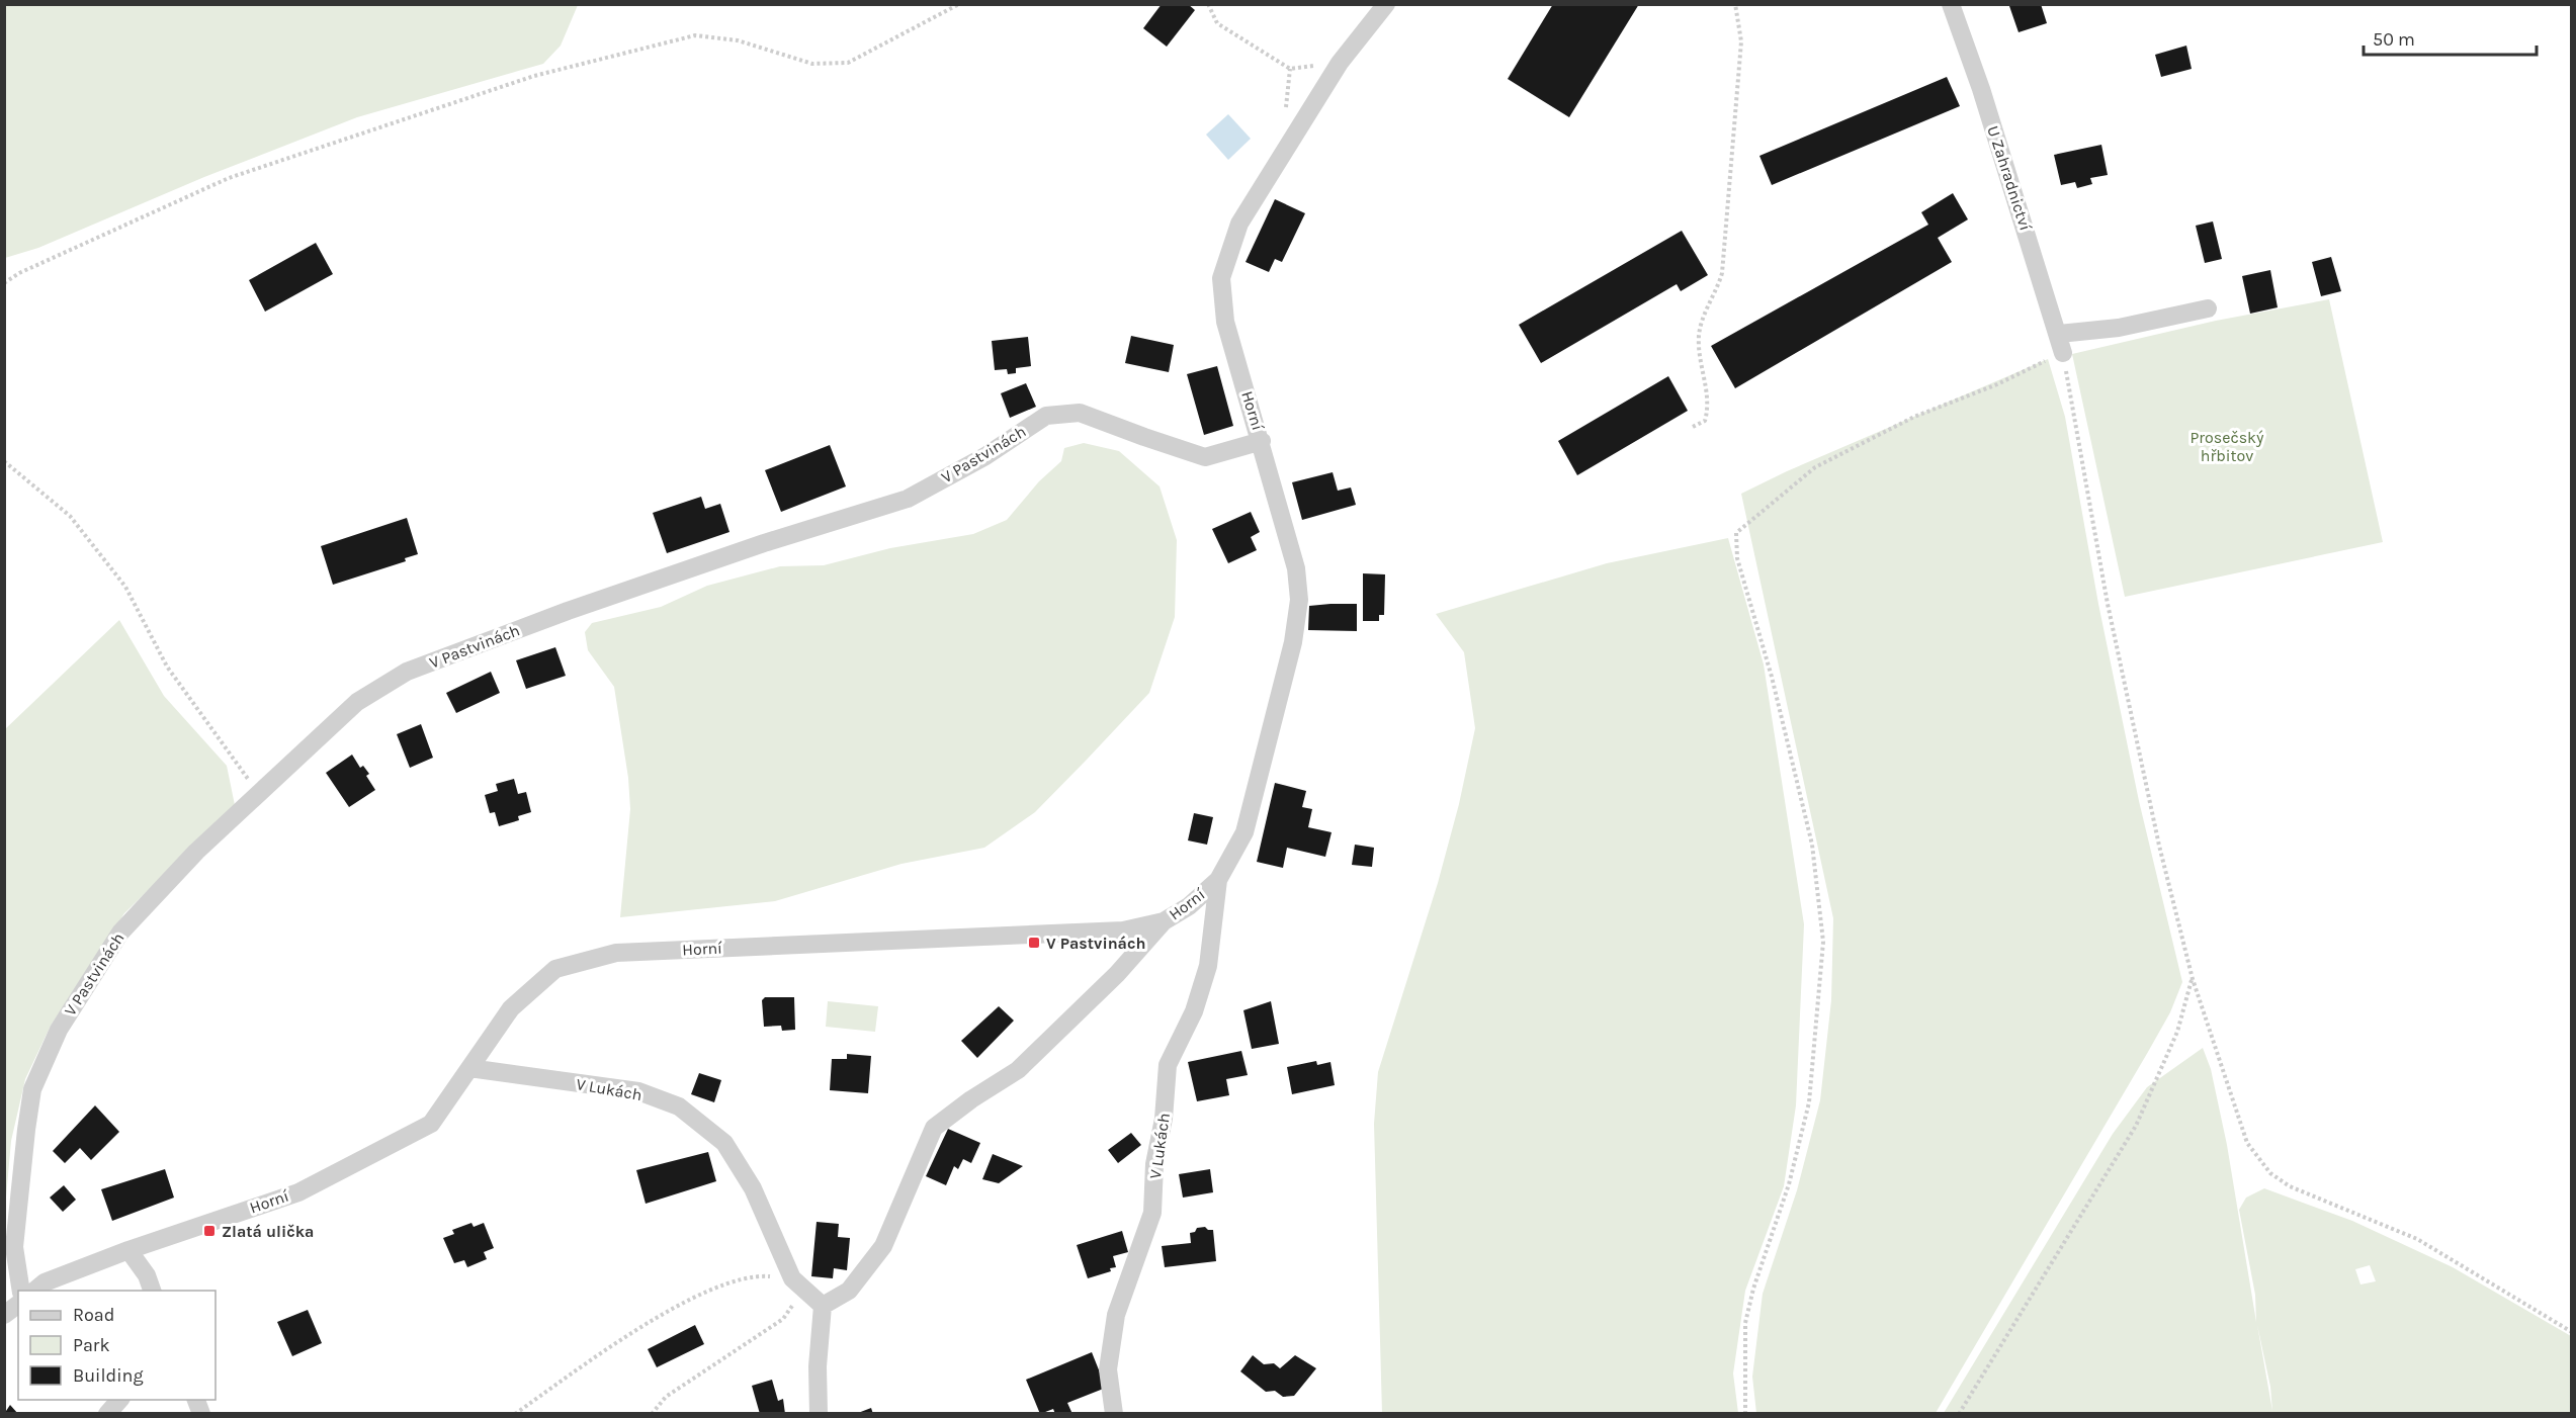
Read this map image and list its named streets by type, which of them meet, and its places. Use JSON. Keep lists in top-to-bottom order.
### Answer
{
  "streets": {
    "street": [
      "U Zahradnictví",
      "Horní",
      "V Pastvinách",
      "V Lukách"
    ]
  },
  "crossings": [
    ["Horní", "V Pastvinách"],
    ["Horní", "V Lukách"]
  ],
  "parks": ["Prosečský hřbitov"],
  "places": {
    "transit": ["V Pastvinách", "Zlatá ulička"]
  },
  "legend": ["Road", "Park", "Building"],
  "scale_bar": "50 m"
}
